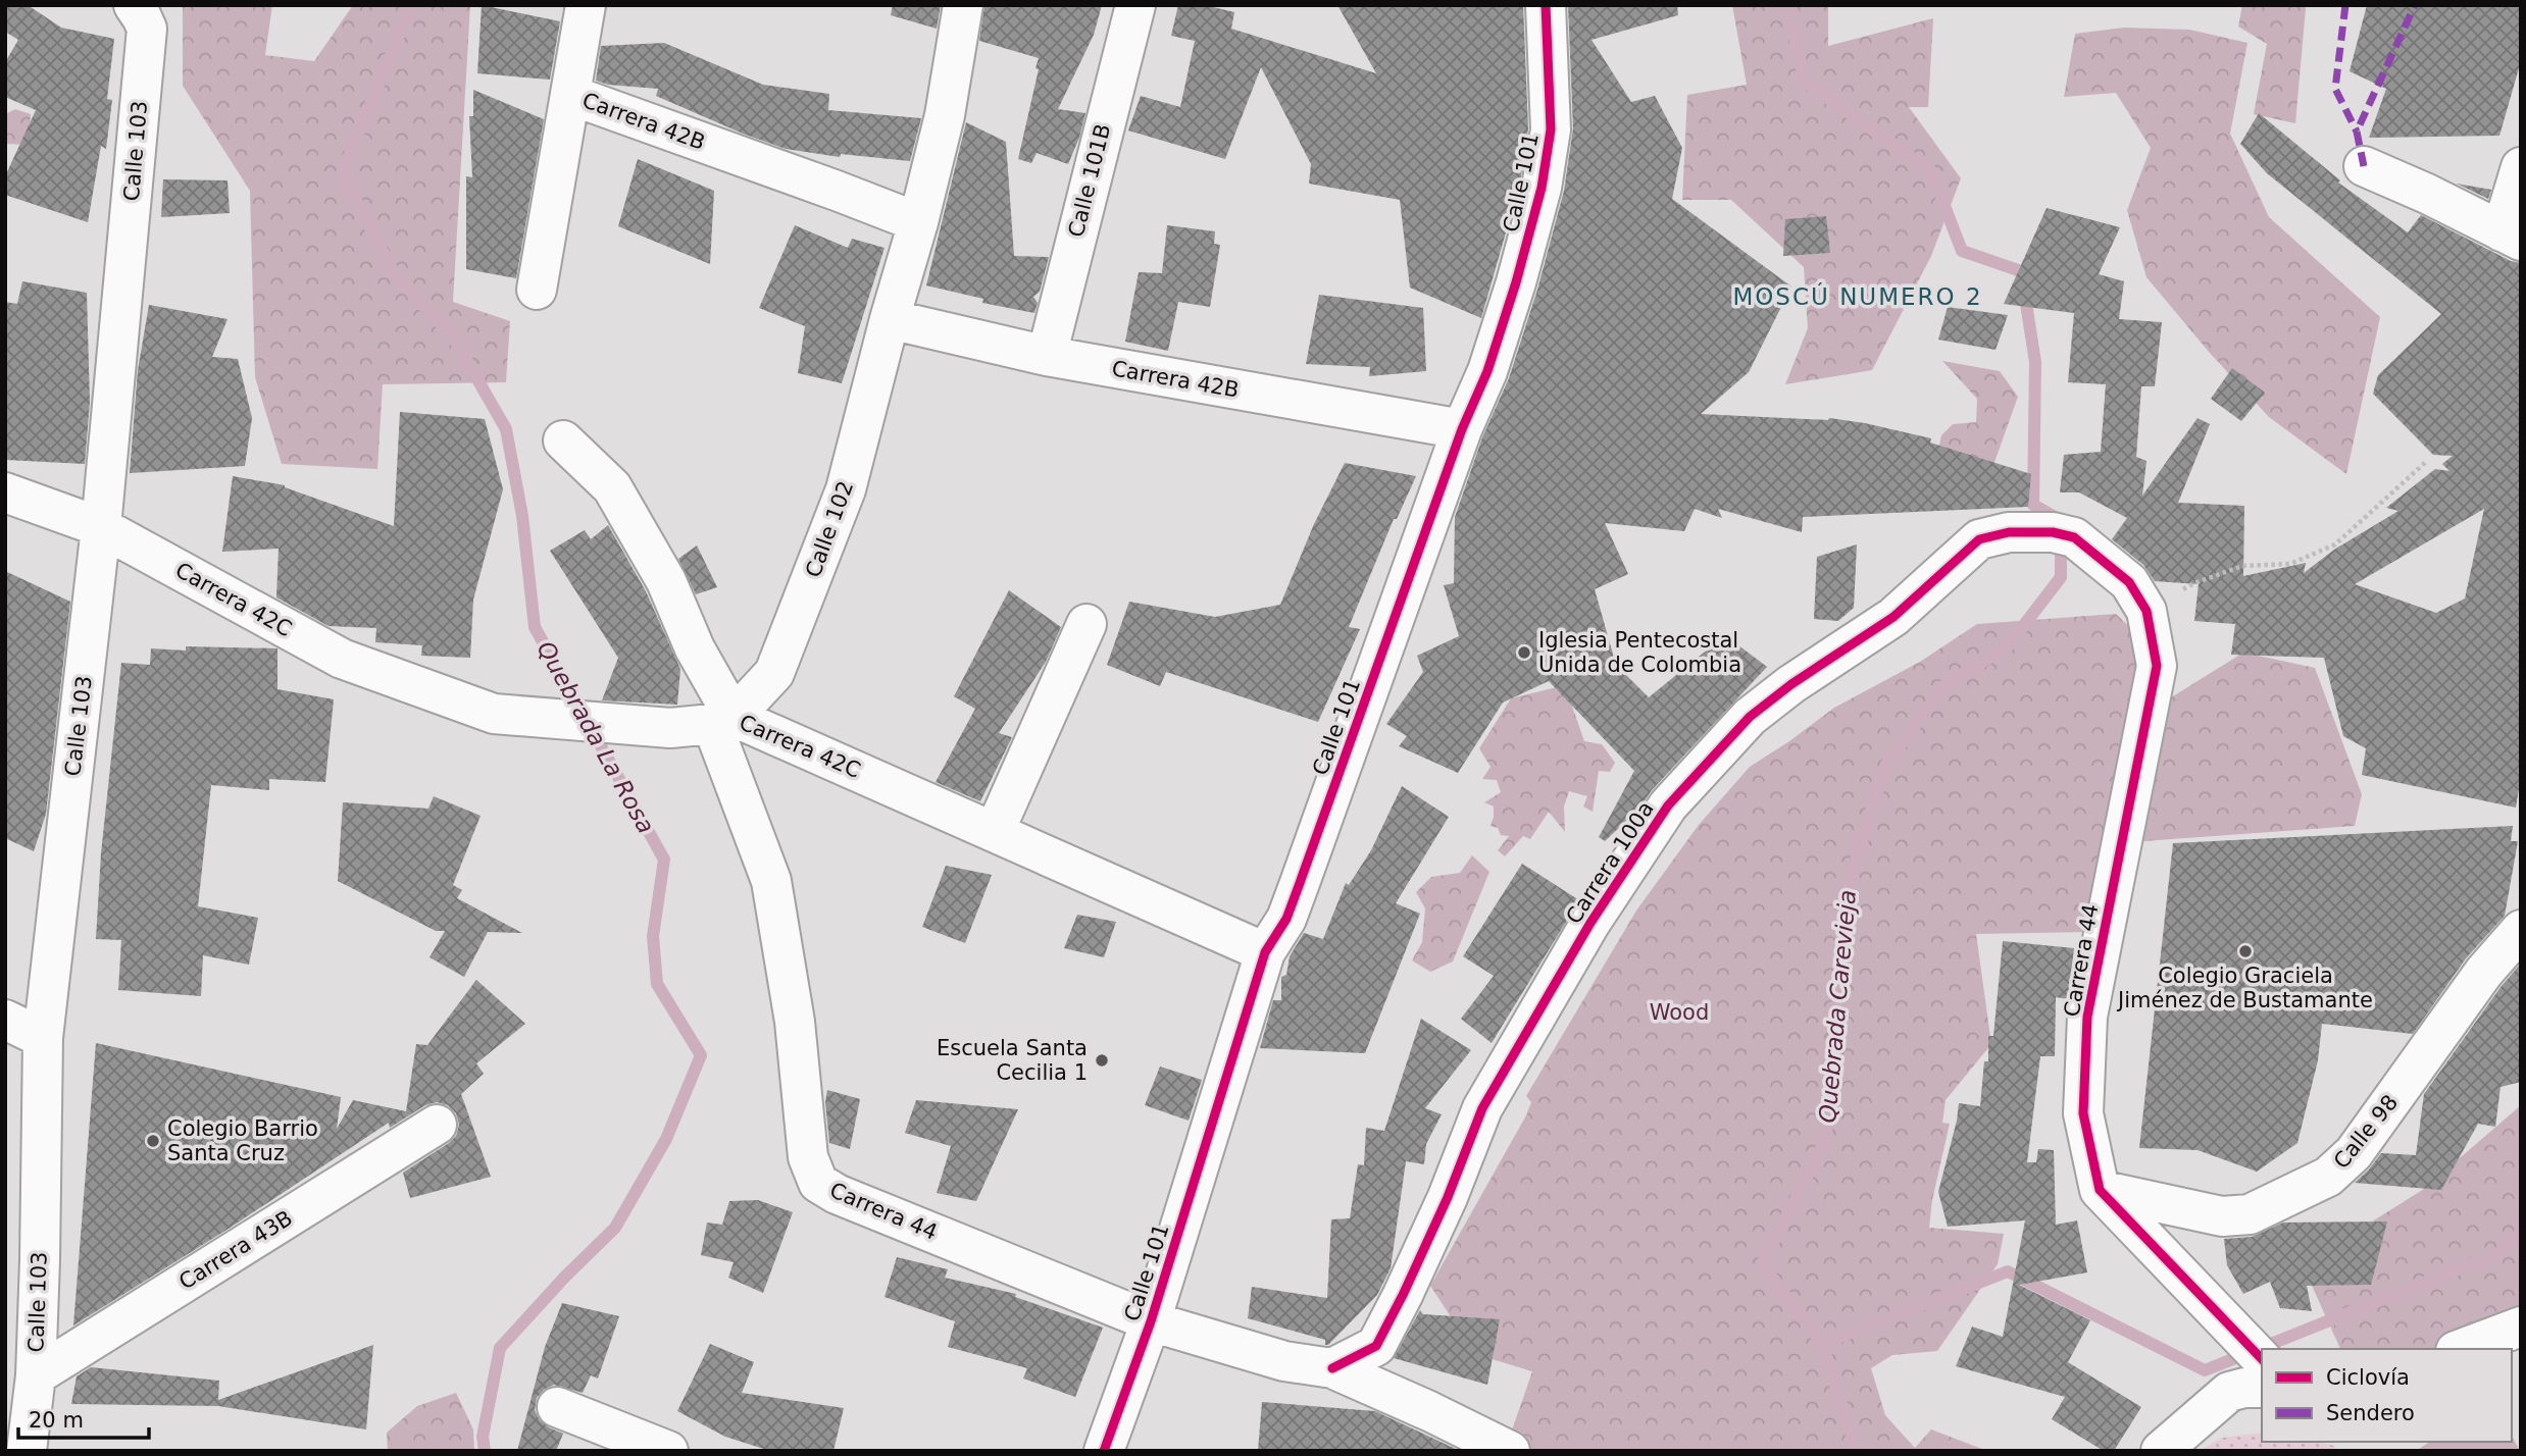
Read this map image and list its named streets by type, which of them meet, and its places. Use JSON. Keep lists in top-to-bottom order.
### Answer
{
  "streets": {
    "street": [
      "Carrera 42B",
      "Calle 103",
      "Calle 101B",
      "Calle 101",
      "Calle 102",
      "Carrera 42C",
      "Carrera 100a",
      "Carrera 44",
      "Calle 98",
      "Carrera 43B"
    ]
  },
  "crossings": [
    ["Carrera 42B", "Calle 101B"],
    ["Carrera 42B", "Calle 101"],
    ["Carrera 42B", "Calle 102"],
    ["Calle 103", "Carrera 42C"],
    ["Calle 103", "Carrera 43B"],
    ["Calle 101", "Carrera 42C"],
    ["Calle 101", "Carrera 44"],
    ["Calle 102", "Carrera 42C"],
    ["Calle 102", "Carrera 44"],
    ["Carrera 42C", "Carrera 44"],
    ["Carrera 100a", "Carrera 44"],
    ["Carrera 44", "Calle 98"]
  ],
  "districts": ["MOSCÚ NUMERO 2"],
  "water": ["Quebrada La Rosa", "Quebrada Carevieja"],
  "parks": ["Wood"],
  "places": [
    "Iglesia Pentecostal Unida de Colombia",
    "Colegio Graciela Jiménez de Bustamante",
    "Escuela Santa Cecilia 1",
    "Colegio Barrio Santa Cruz"
  ],
  "legend": ["Ciclovía", "Sendero"],
  "scale_bar": "20 m"
}
